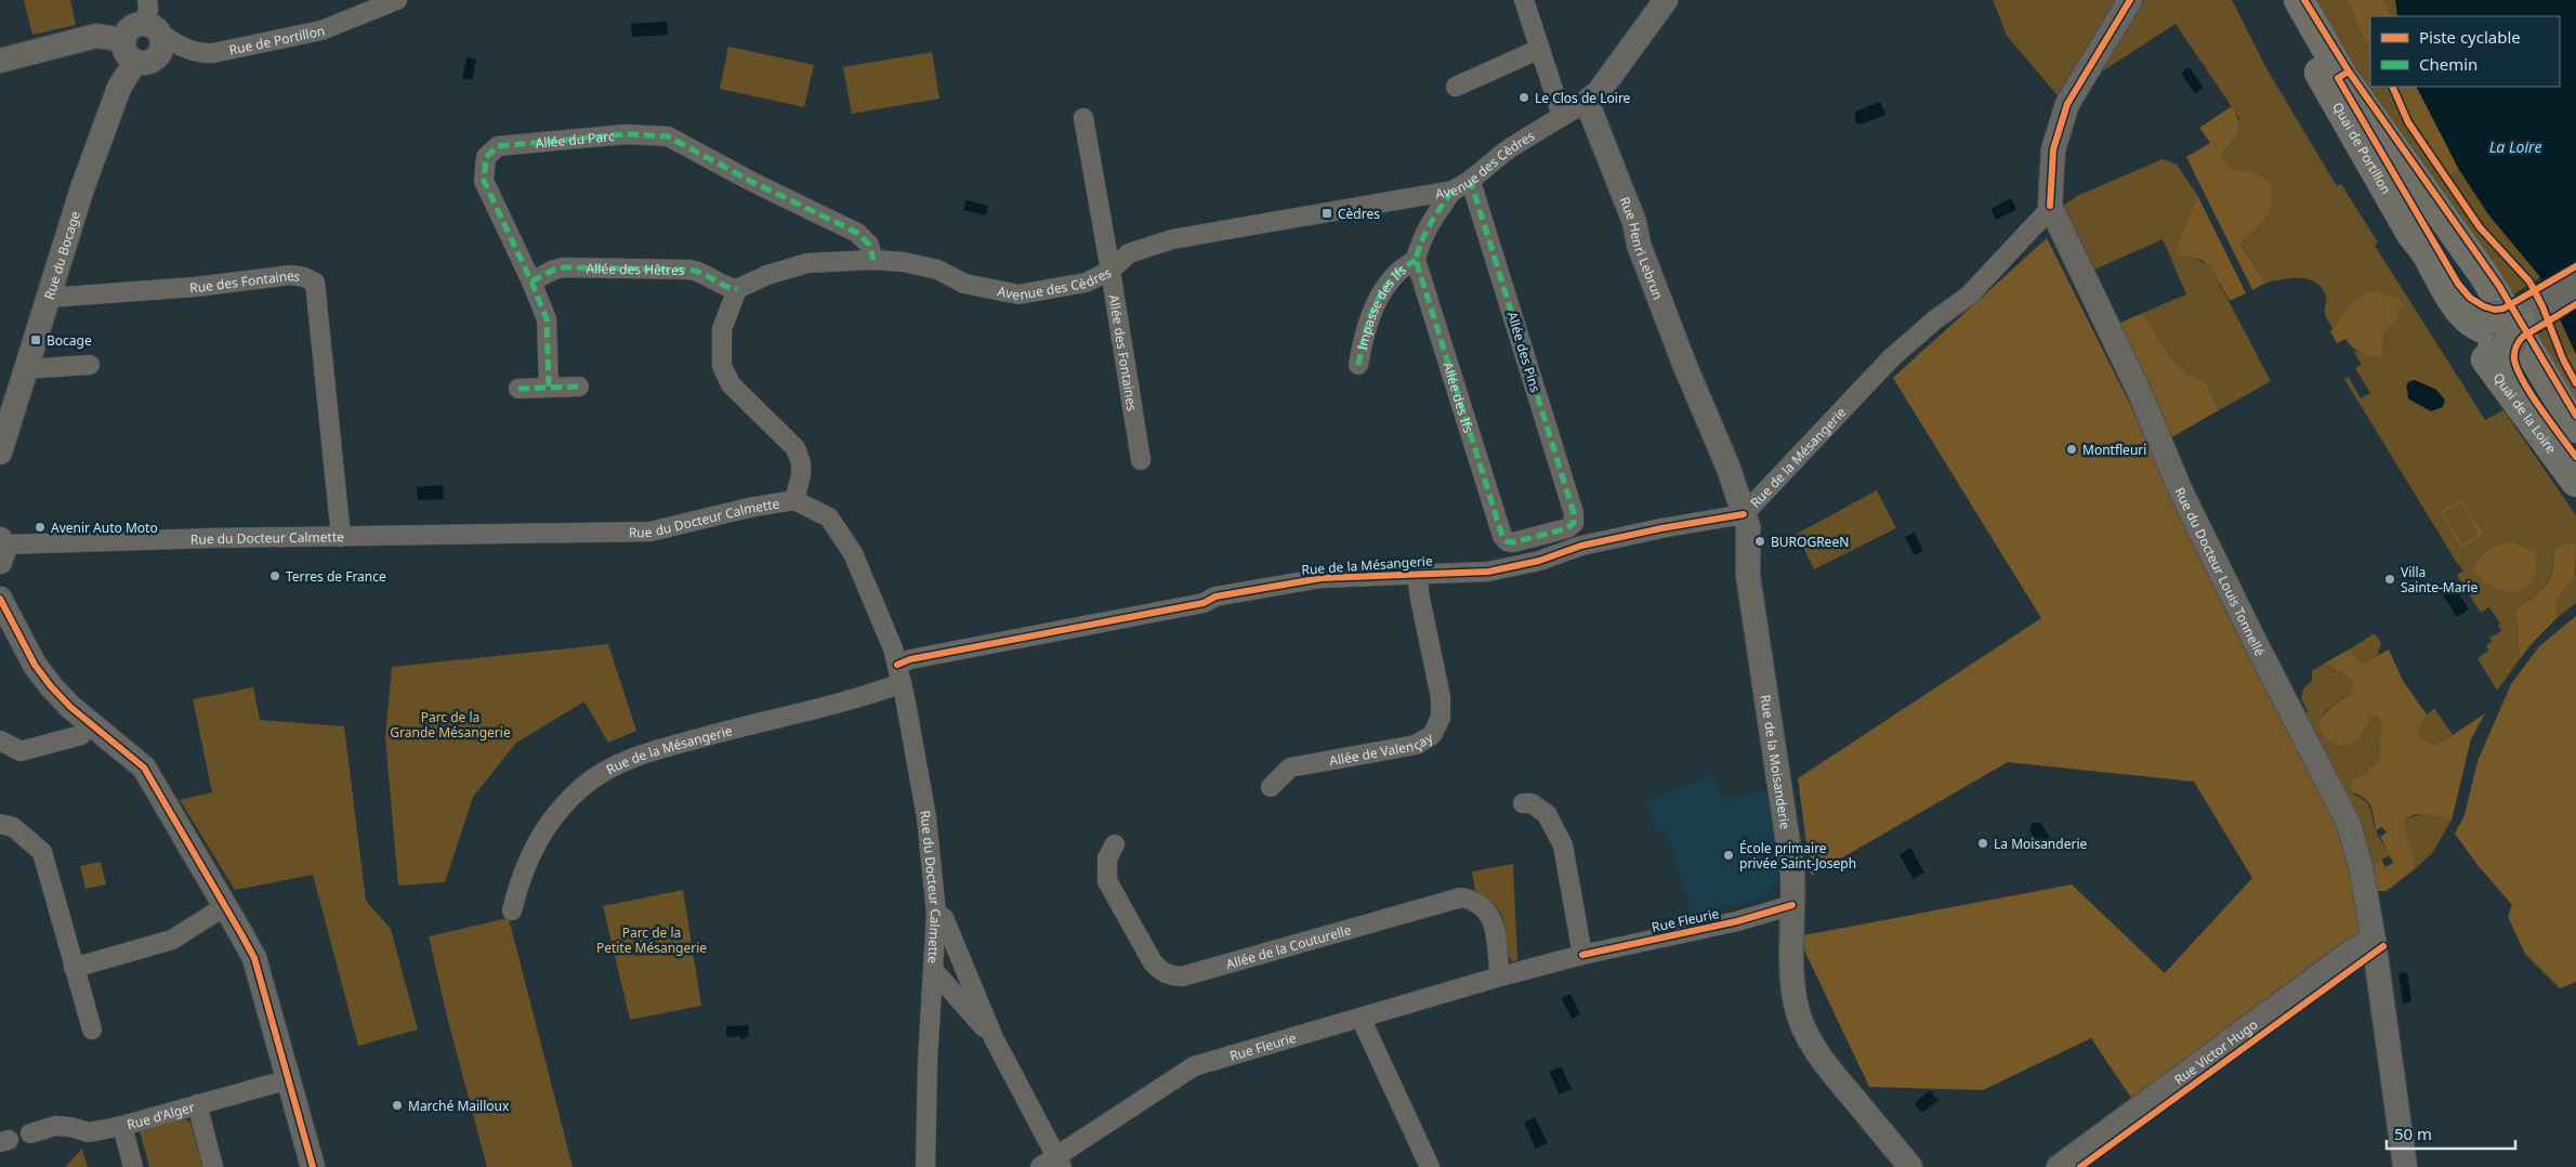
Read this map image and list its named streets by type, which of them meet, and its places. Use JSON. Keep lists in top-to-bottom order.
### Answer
{
  "streets": {
    "main road": ["Quai de Portillon", "Quai de la Loire"],
    "street": [
      "Rue de Portillon",
      "Allée du Parc",
      "Avenue des Cèdres",
      "Rue Henri Lebrun",
      "Rue du Bocage",
      "Allée des Hêtres",
      "Rue des Fontaines",
      "Impasse des Ifs",
      "Allée des Pins",
      "Allée des Fontaines",
      "Allée des Ifs",
      "Rue de la Mésangerie",
      "Rue du Docteur Calmette",
      "Rue du Docteur Louis Tonnellé",
      "Allée de Valençay",
      "Rue de la Moisanderie",
      "Rue Fleurie",
      "Allée de la Couturelle",
      "Rue Victor Hugo",
      "Rue d'Alger"
    ]
  },
  "crossings": [
    ["Rue de Portillon", "Rue du Bocage"],
    ["Allée du Parc", "Avenue des Cèdres"],
    ["Allée du Parc", "Allée des Hêtres"],
    ["Quai de Portillon", "Quai de la Loire"],
    ["Avenue des Cèdres", "Rue Henri Lebrun"],
    ["Avenue des Cèdres", "Allée des Hêtres"],
    ["Avenue des Cèdres", "Allée des Pins"],
    ["Avenue des Cèdres", "Allée des Fontaines"],
    ["Rue Henri Lebrun", "Rue de la Mésangerie"],
    ["Rue Henri Lebrun", "Rue de la Moisanderie"],
    ["Rue du Bocage", "Rue des Fontaines"],
    ["Rue des Fontaines", "Rue du Docteur Calmette"],
    ["Impasse des Ifs", "Allée des Ifs"],
    ["Allée des Pins", "Allée des Ifs"],
    ["Rue de la Mésangerie", "Rue du Docteur Calmette"],
    ["Rue de la Mésangerie", "Rue du Docteur Louis Tonnellé"],
    ["Rue de la Mésangerie", "Allée de Valençay"],
    ["Rue de la Mésangerie", "Rue de la Moisanderie"],
    ["Rue du Docteur Louis Tonnellé", "Rue Victor Hugo"],
    ["Rue de la Moisanderie", "Rue Fleurie"],
    ["Rue Fleurie", "Allée de la Couturelle"]
  ],
  "water": ["La Loire"],
  "parks": ["Parc de la Grande Mésangerie", "Parc de la Petite Mésangerie"],
  "places": {
    "other": [
      "Le Clos de Loire",
      "Montfleuri",
      "Avenir Auto Moto",
      "BUROGReeN",
      "Terres de France",
      "Villa Sainte-Marie",
      "La Moisanderie",
      "École primaire privée Saint-Joseph",
      "Marché Mailloux"
    ],
    "transit": ["Cèdres", "Bocage"]
  },
  "legend": ["Piste cyclable", "Chemin"],
  "scale_bar": "50 m"
}
